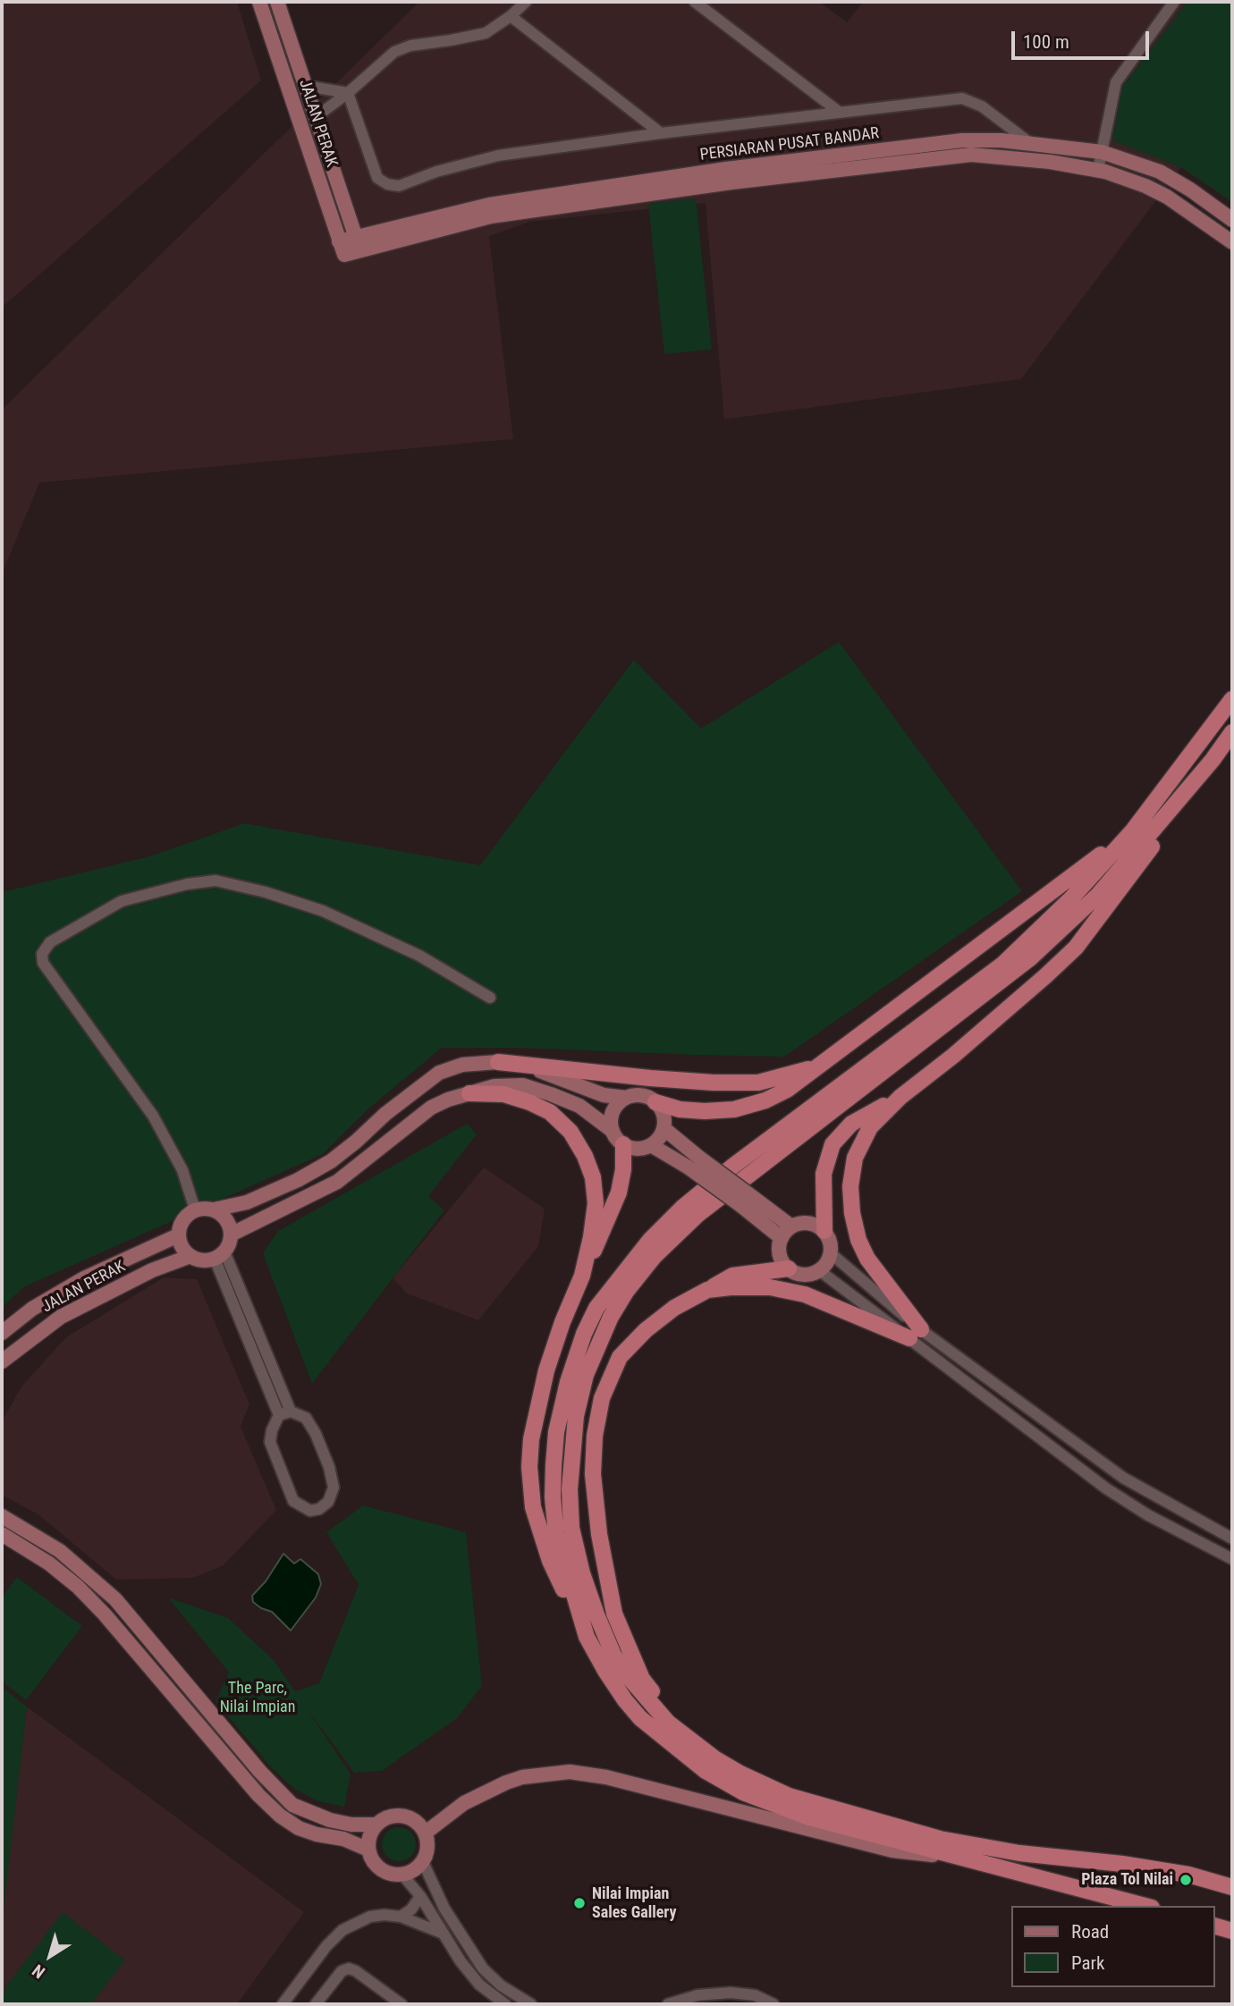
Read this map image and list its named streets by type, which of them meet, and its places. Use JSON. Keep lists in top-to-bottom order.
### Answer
{
  "streets": {
    "main road": ["JALAN PERAK", "PERSIARAN PUSAT BANDAR"]
  },
  "crossings": [
    ["JALAN PERAK", "PERSIARAN PUSAT BANDAR"]
  ],
  "parks": ["The Parc, Nilai Impian"],
  "places": ["Plaza Tol Nilai", "Nilai Impian Sales Gallery"],
  "legend": ["Road", "Park"],
  "scale_bar": "100 m",
  "north": "bottom left"
}
